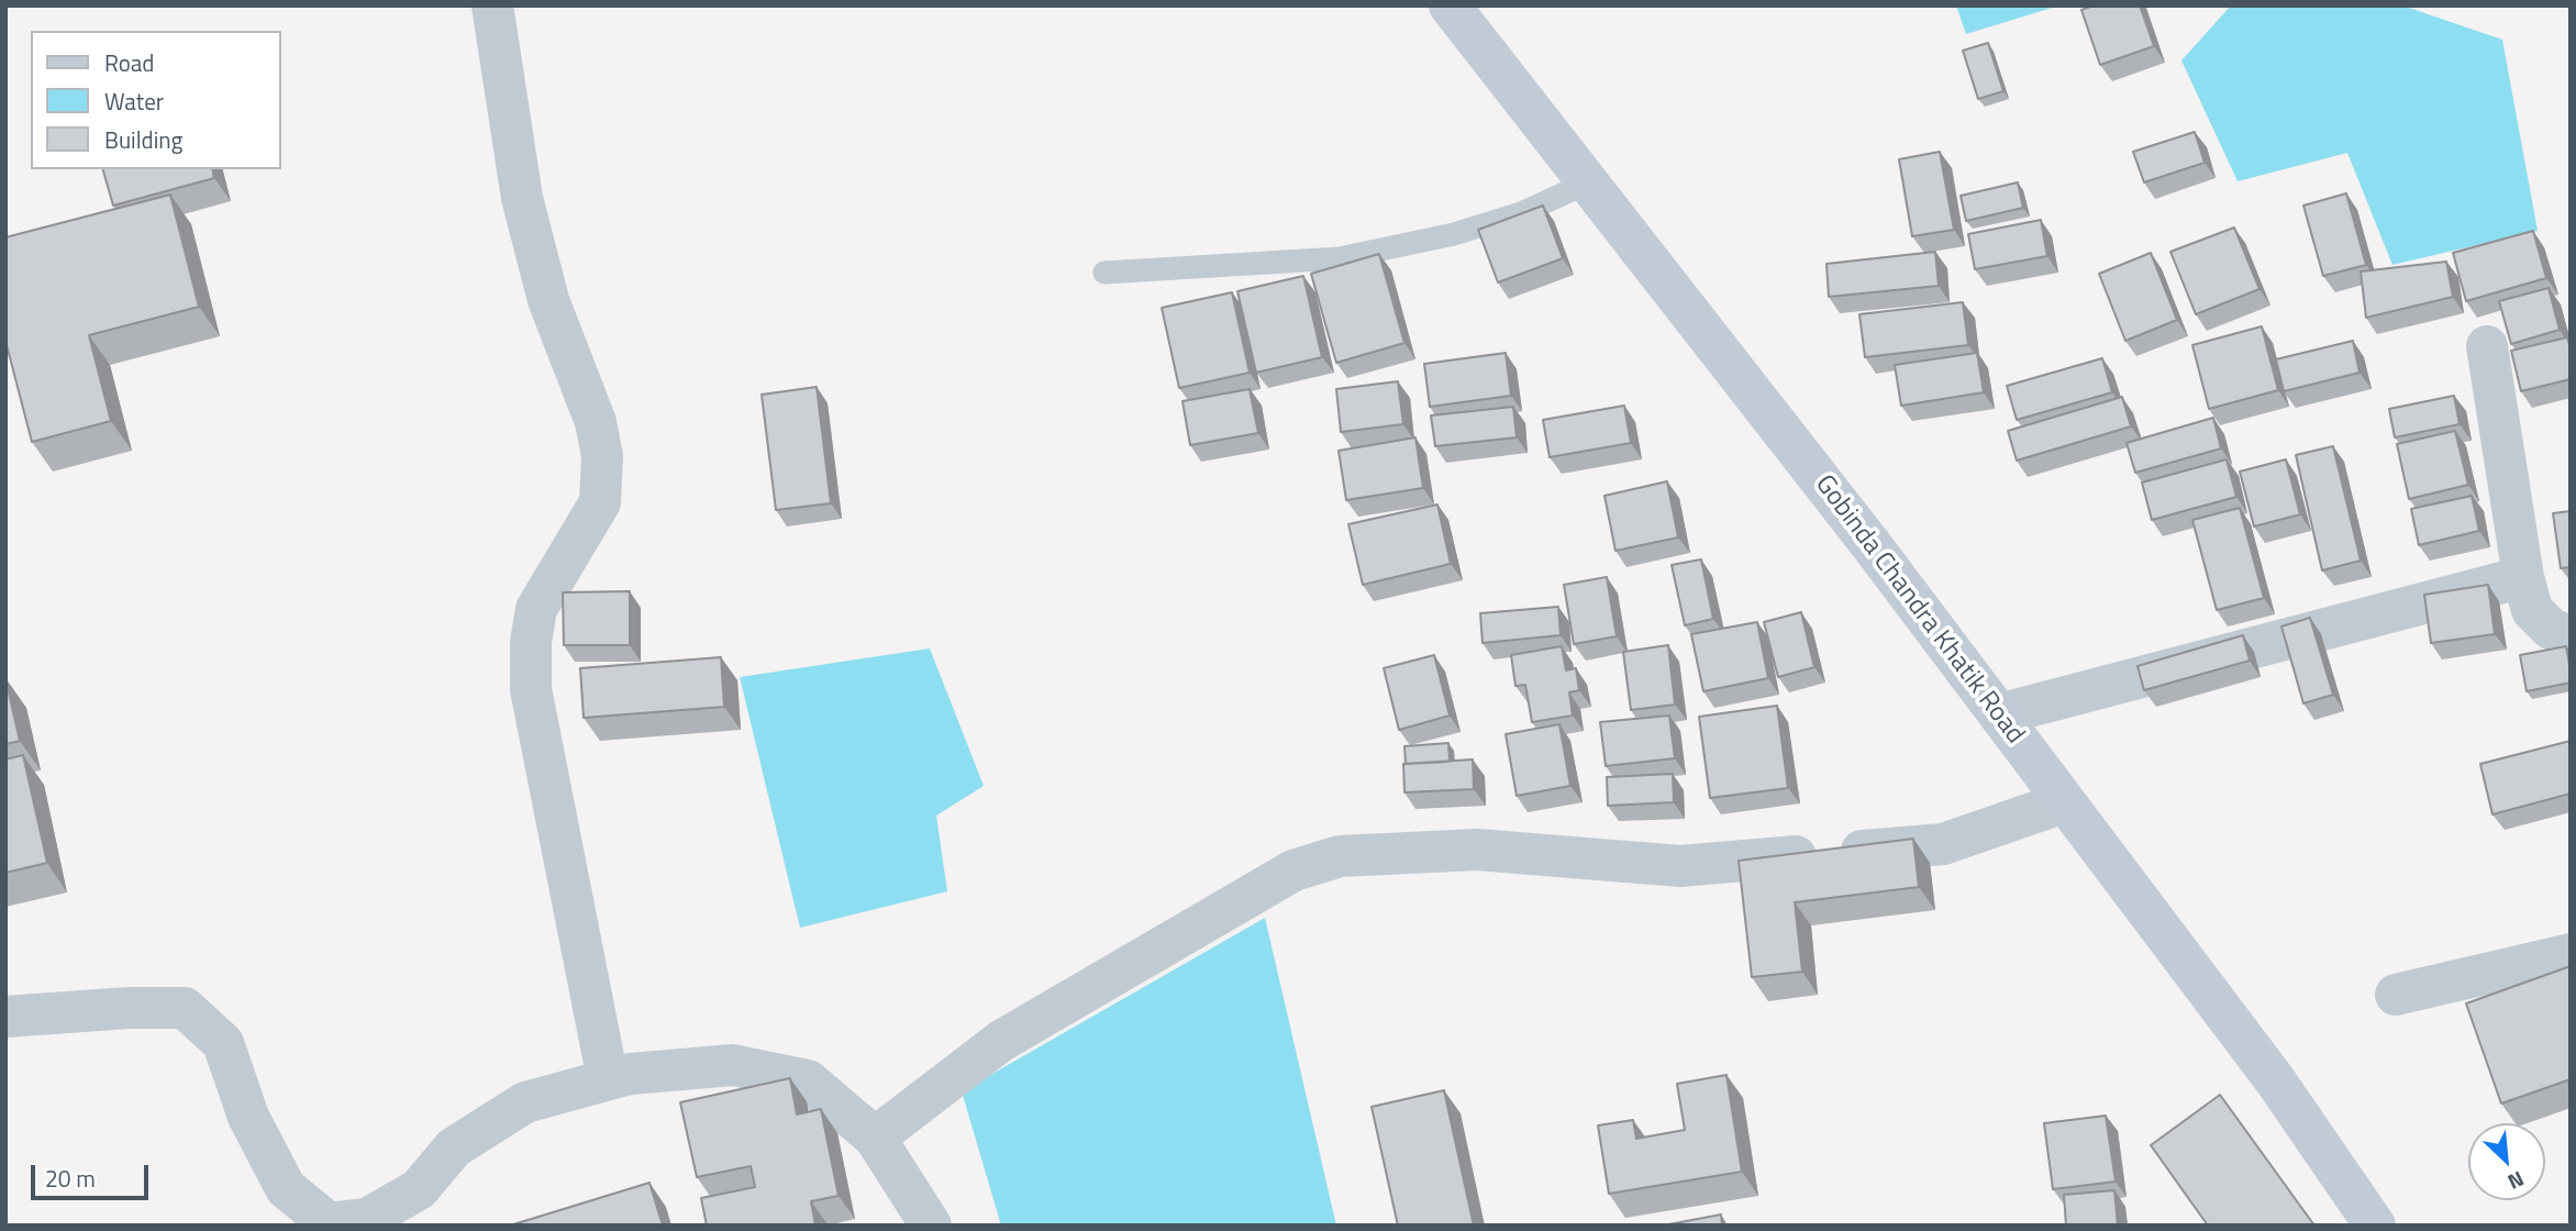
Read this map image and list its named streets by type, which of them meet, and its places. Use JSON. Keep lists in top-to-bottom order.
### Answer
{
  "streets": {
    "main road": ["Gobinda Chandra Khatik Road"]
  },
  "legend": ["Road", "Water", "Building"],
  "scale_bar": "20 m",
  "north": "bottom right"
}
